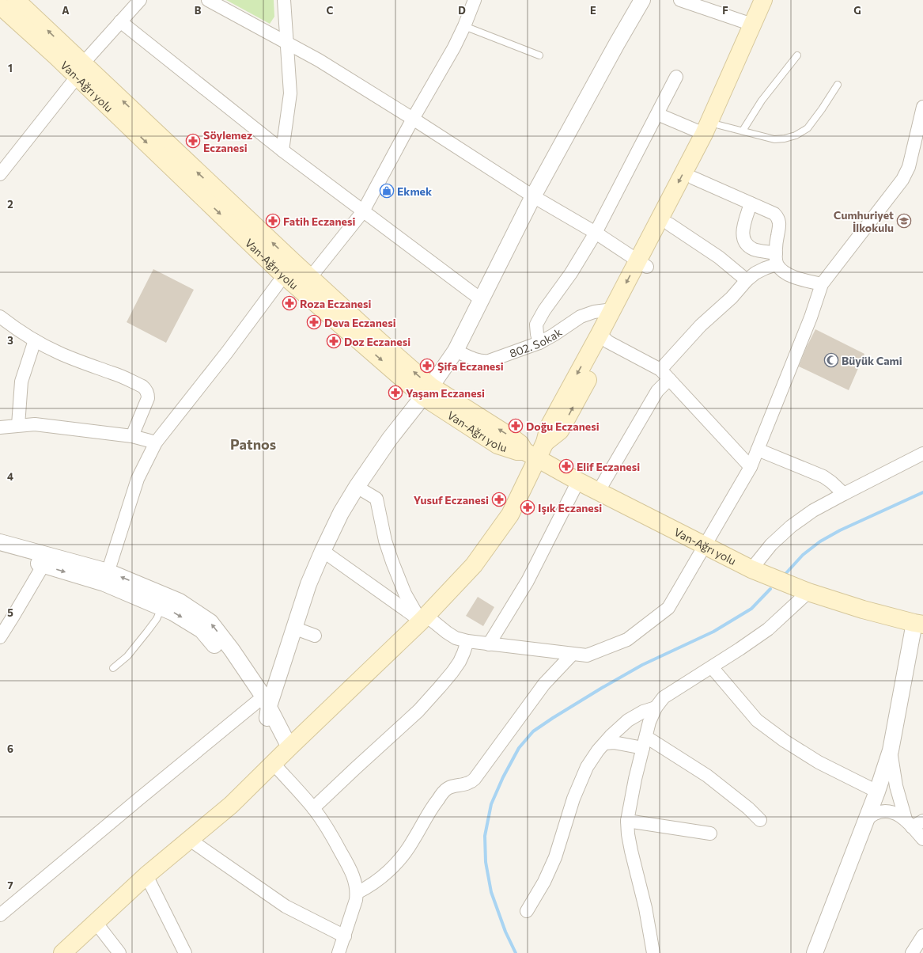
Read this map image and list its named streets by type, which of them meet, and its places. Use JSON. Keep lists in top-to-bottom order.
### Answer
{
  "streets": {
    "main road": ["Van-Ağrı yolu"],
    "street": ["802. Sokak"]
  },
  "districts": ["Patnos"],
  "places": {
    "pharmacy": [
      "Söylemez Eczanesi",
      "Fatih Eczanesi",
      "Roza Eczanesi",
      "Deva Eczanesi",
      "Doz Eczanesi",
      "Şifa Eczanesi",
      "Yaşam Eczanesi",
      "Doğu Eczanesi",
      "Elif Eczanesi",
      "Yusuf Eczanesi",
      "Işık Eczanesi"
    ],
    "shop": ["Ekmek"],
    "school or university": ["Cumhuriyet İlkokulu"],
    "mosque": ["Büyük Cami"]
  },
  "grid": {
    "columns": [
      "A",
      "B",
      "C",
      "D",
      "E",
      "F",
      "G"
    ],
    "rows": [
      "1",
      "2",
      "3",
      "4",
      "5",
      "6",
      "7"
    ]
  }
}
